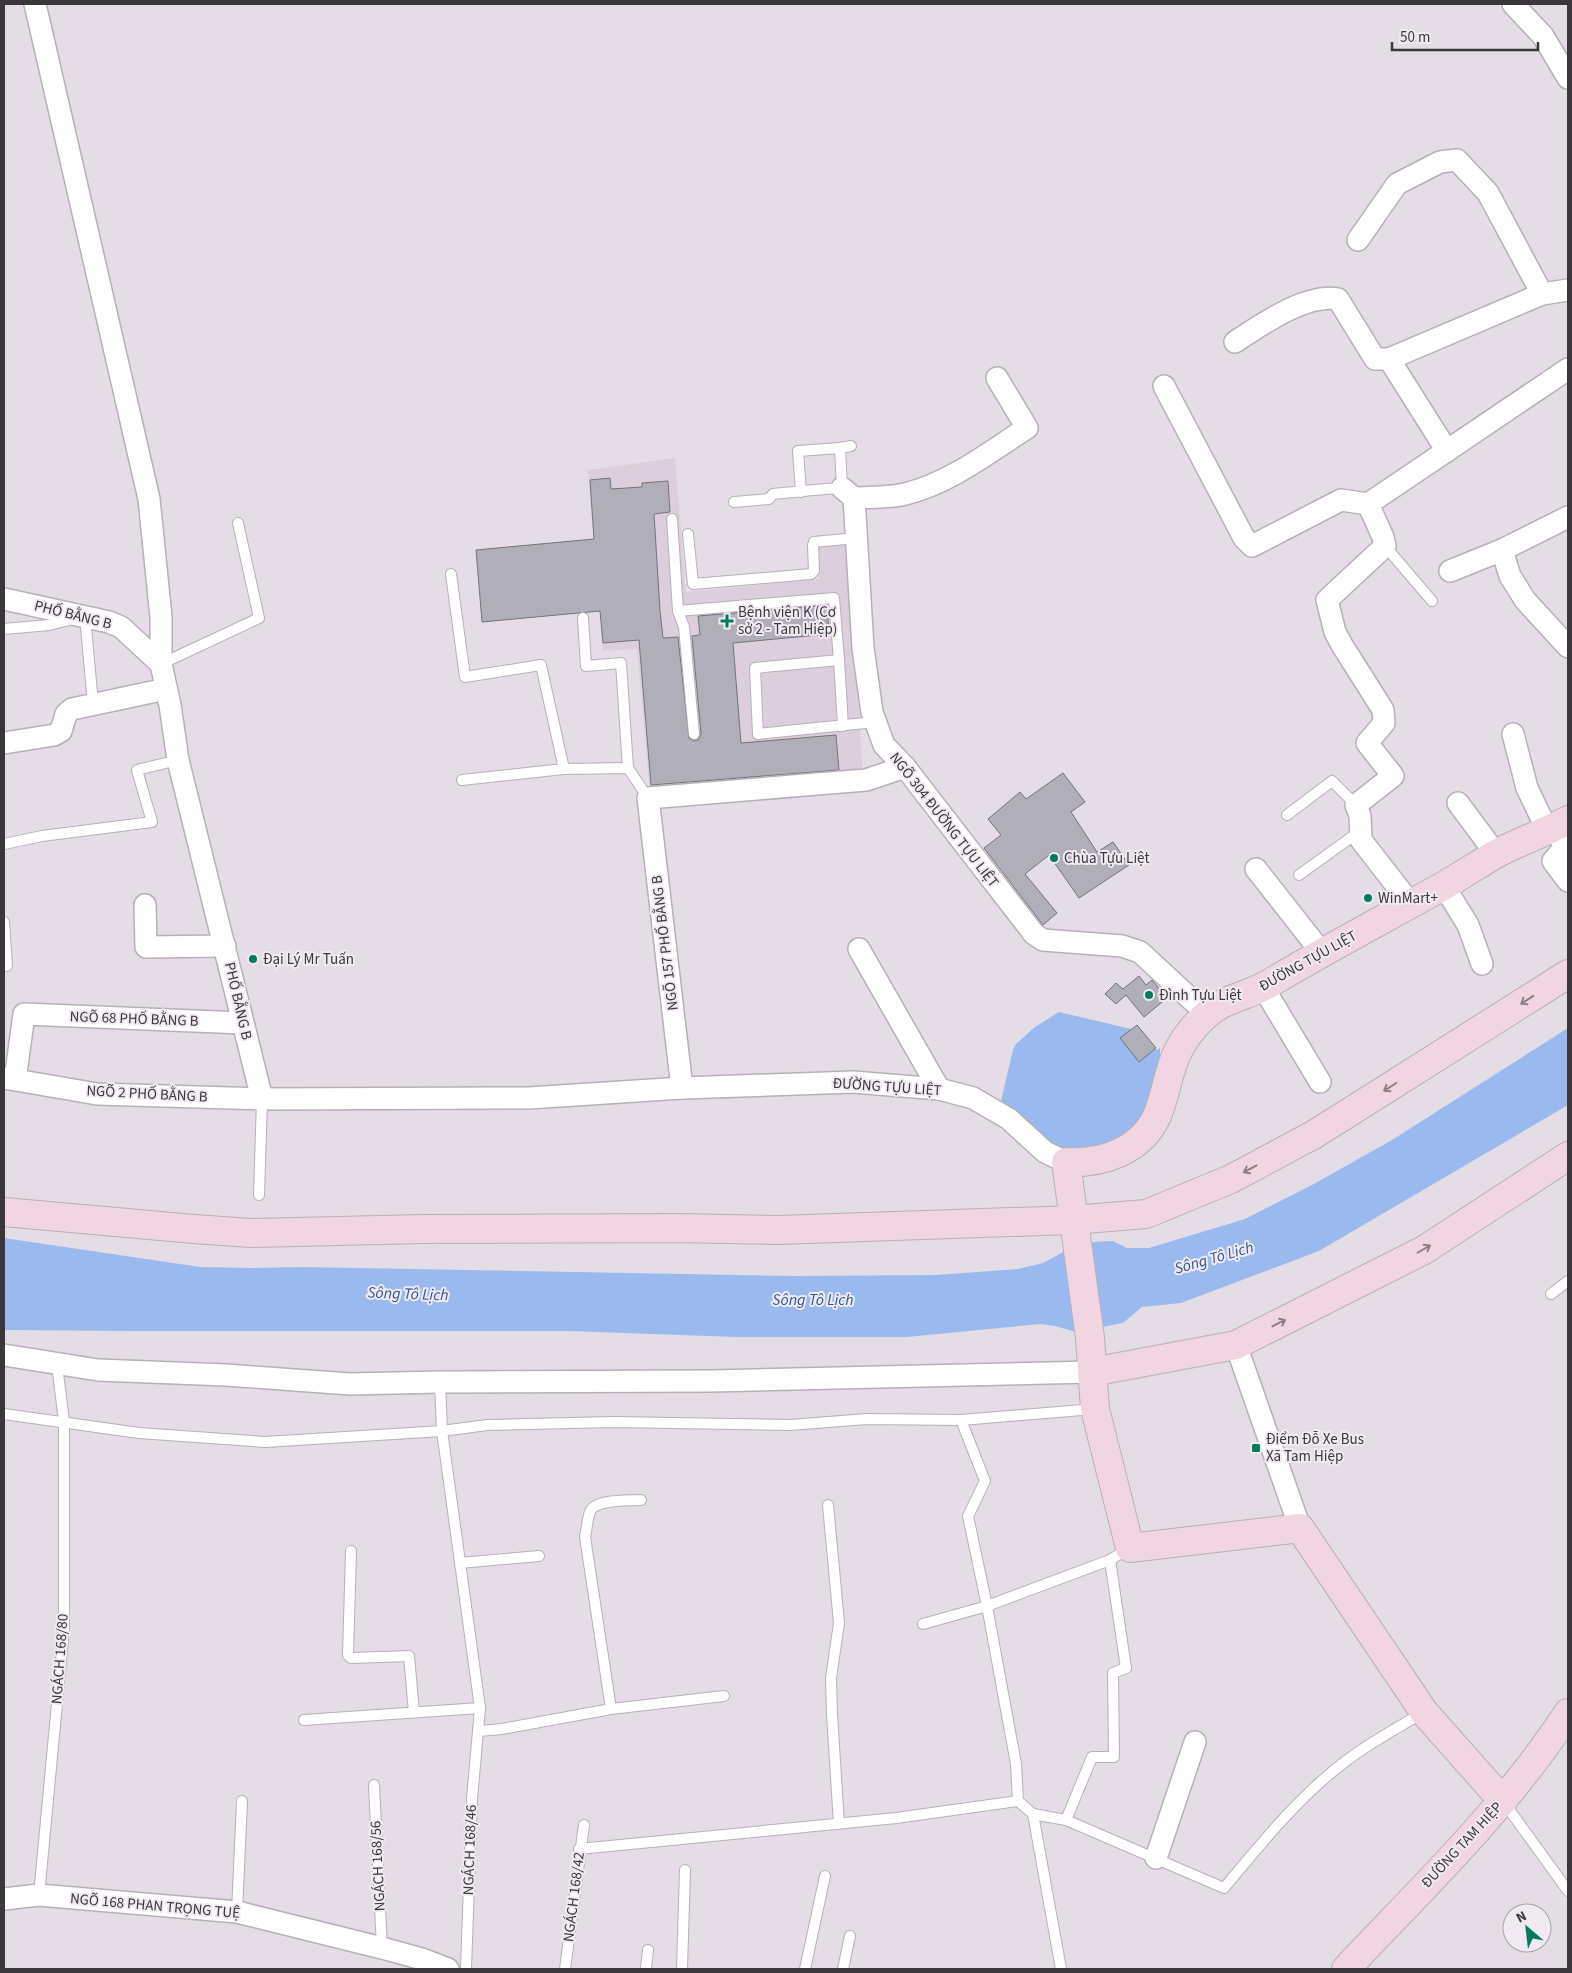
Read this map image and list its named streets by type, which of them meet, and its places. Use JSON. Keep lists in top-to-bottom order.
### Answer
{
  "streets": {
    "street": [
      "PHỐ BẰNG B",
      "NGÕ 304 ĐƯỜNG TỰU LIỆT",
      "NGÕ 157 PHỐ BẰNG B",
      "ĐƯỜNG TỰU LIỆT",
      "NGÕ 68 PHỐ BẰNG B",
      "NGÕ 2 PHỐ BẰNG B",
      "ĐƯỜNG TAM HIỆP",
      "NGÕ 168 PHAN TRỌNG TUỆ"
    ],
    "lane": [
      "NGÁCH 168/80",
      "NGÁCH 168/46",
      "NGÁCH 168/56",
      "NGÁCH 168/42"
    ]
  },
  "crossings": [
    ["PHỐ BẰNG B", "NGÕ 68 PHỐ BẰNG B"],
    ["PHỐ BẰNG B", "NGÕ 2 PHỐ BẰNG B"],
    ["NGÕ 304 ĐƯỜNG TỰU LIỆT", "ĐƯỜNG TỰU LIỆT"],
    ["NGÕ 157 PHỐ BẰNG B", "ĐƯỜNG TỰU LIỆT"],
    ["NGÕ 68 PHỐ BẰNG B", "NGÕ 2 PHỐ BẰNG B"],
    ["NGÁCH 168/80", "NGÕ 168 PHAN TRỌNG TUỆ"],
    ["NGÁCH 168/56", "NGÕ 168 PHAN TRỌNG TUỆ"]
  ],
  "water": ["Sông Tô Lịch"],
  "places": {
    "health": ["Bệnh viện K (Cơ sở 2 - Tam Hiệp)"],
    "other": [
      "Chùa Tựu Liệt",
      "WinMart+",
      "Đại Lý Mr Tuấn",
      "Đình Tựu Liệt"
    ],
    "transit": ["Điểm Đỗ Xe Bus Xã Tam Hiệp"]
  },
  "scale_bar": "50 m",
  "north": "top left"
}
